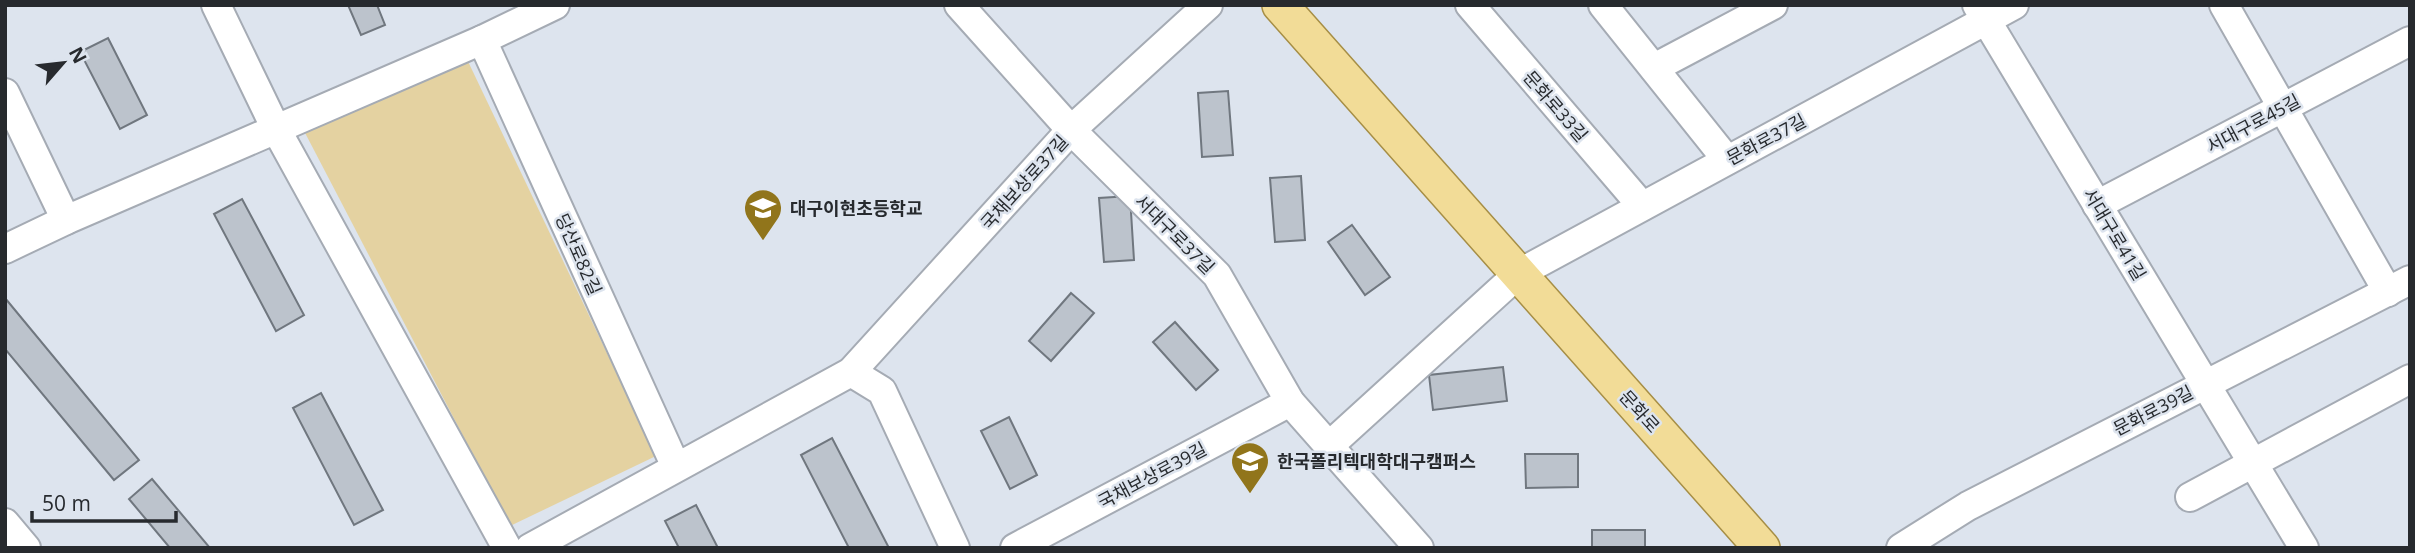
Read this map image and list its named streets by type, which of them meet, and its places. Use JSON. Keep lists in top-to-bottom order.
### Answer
{
  "streets": {
    "main road": ["문화로"],
    "street": [
      "문화로33길",
      "서대구로45길",
      "문화로37길",
      "국채보상로37길",
      "서대구로37길",
      "서대구로41길",
      "당산로82길",
      "문화로39길",
      "국채보상로39길"
    ]
  },
  "crossings": [
    ["문화로33길", "문화로37길"],
    ["서대구로45길", "서대구로41길"],
    ["문화로37길", "서대구로41길"],
    ["문화로37길", "문화로"],
    ["국채보상로37길", "서대구로37길"],
    ["국채보상로37길", "당산로82길"],
    ["서대구로37길", "국채보상로39길"],
    ["서대구로41길", "문화로39길"]
  ],
  "places": {
    "school or university": ["대구이현초등학교", "한국폴리텍대학대구캠퍼스"]
  },
  "scale_bar": "50 m",
  "north": "top right"
}
